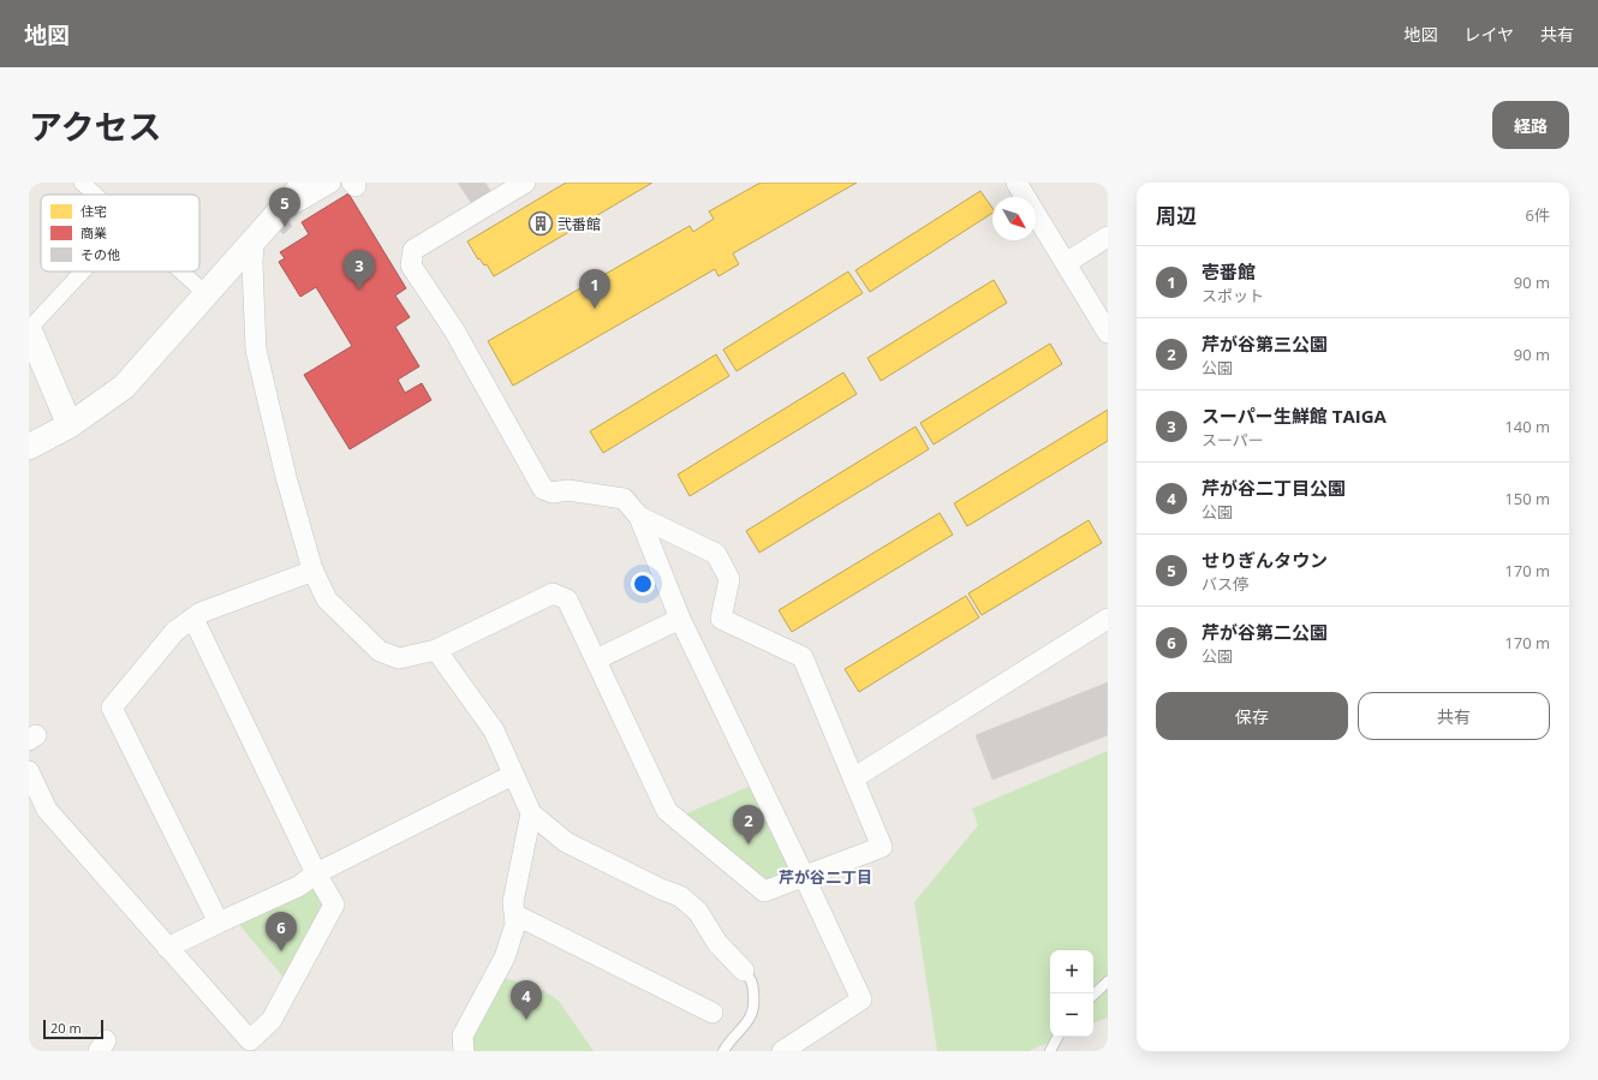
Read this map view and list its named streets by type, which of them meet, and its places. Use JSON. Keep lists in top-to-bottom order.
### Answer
{
  "districts": ["芹が谷二丁目"],
  "places": {
    "building": ["弐番館"]
  },
  "legend": ["住宅", "商業", "その他"],
  "scale_bar": "20 m",
  "north": "bottom right",
  "page": {
    "header": "地図",
    "nav": ["地図", "レイヤ", "共有"],
    "title": "アクセス",
    "buttons": [
      "経路",
      ["保存", "共有"]
    ],
    "heading": ["周辺", "6件"],
    "pins": [
      "5",
      "3",
      "1",
      "2",
      "6",
      "4"
    ],
    "list": [
      {
        "mark": "1",
        "name": "壱番館",
        "note": "スポット",
        "value": "90 m"
      },
      {
        "mark": "2",
        "name": "芹が谷第三公園",
        "note": "公園",
        "value": "90 m"
      },
      {
        "mark": "3",
        "name": "スーパー生鮮館 TAIGA",
        "note": "スーパー",
        "value": "140 m"
      },
      {
        "mark": "4",
        "name": "芹が谷二丁目公園",
        "note": "公園",
        "value": "150 m"
      },
      {
        "mark": "5",
        "name": "せりぎんタウン",
        "note": "バス停",
        "value": "170 m"
      },
      {
        "mark": "6",
        "name": "芹が谷第二公園",
        "note": "公園",
        "value": "170 m"
      }
    ],
    "map_buttons": ["+", "−"],
    "scale": "20 m"
  }
}
